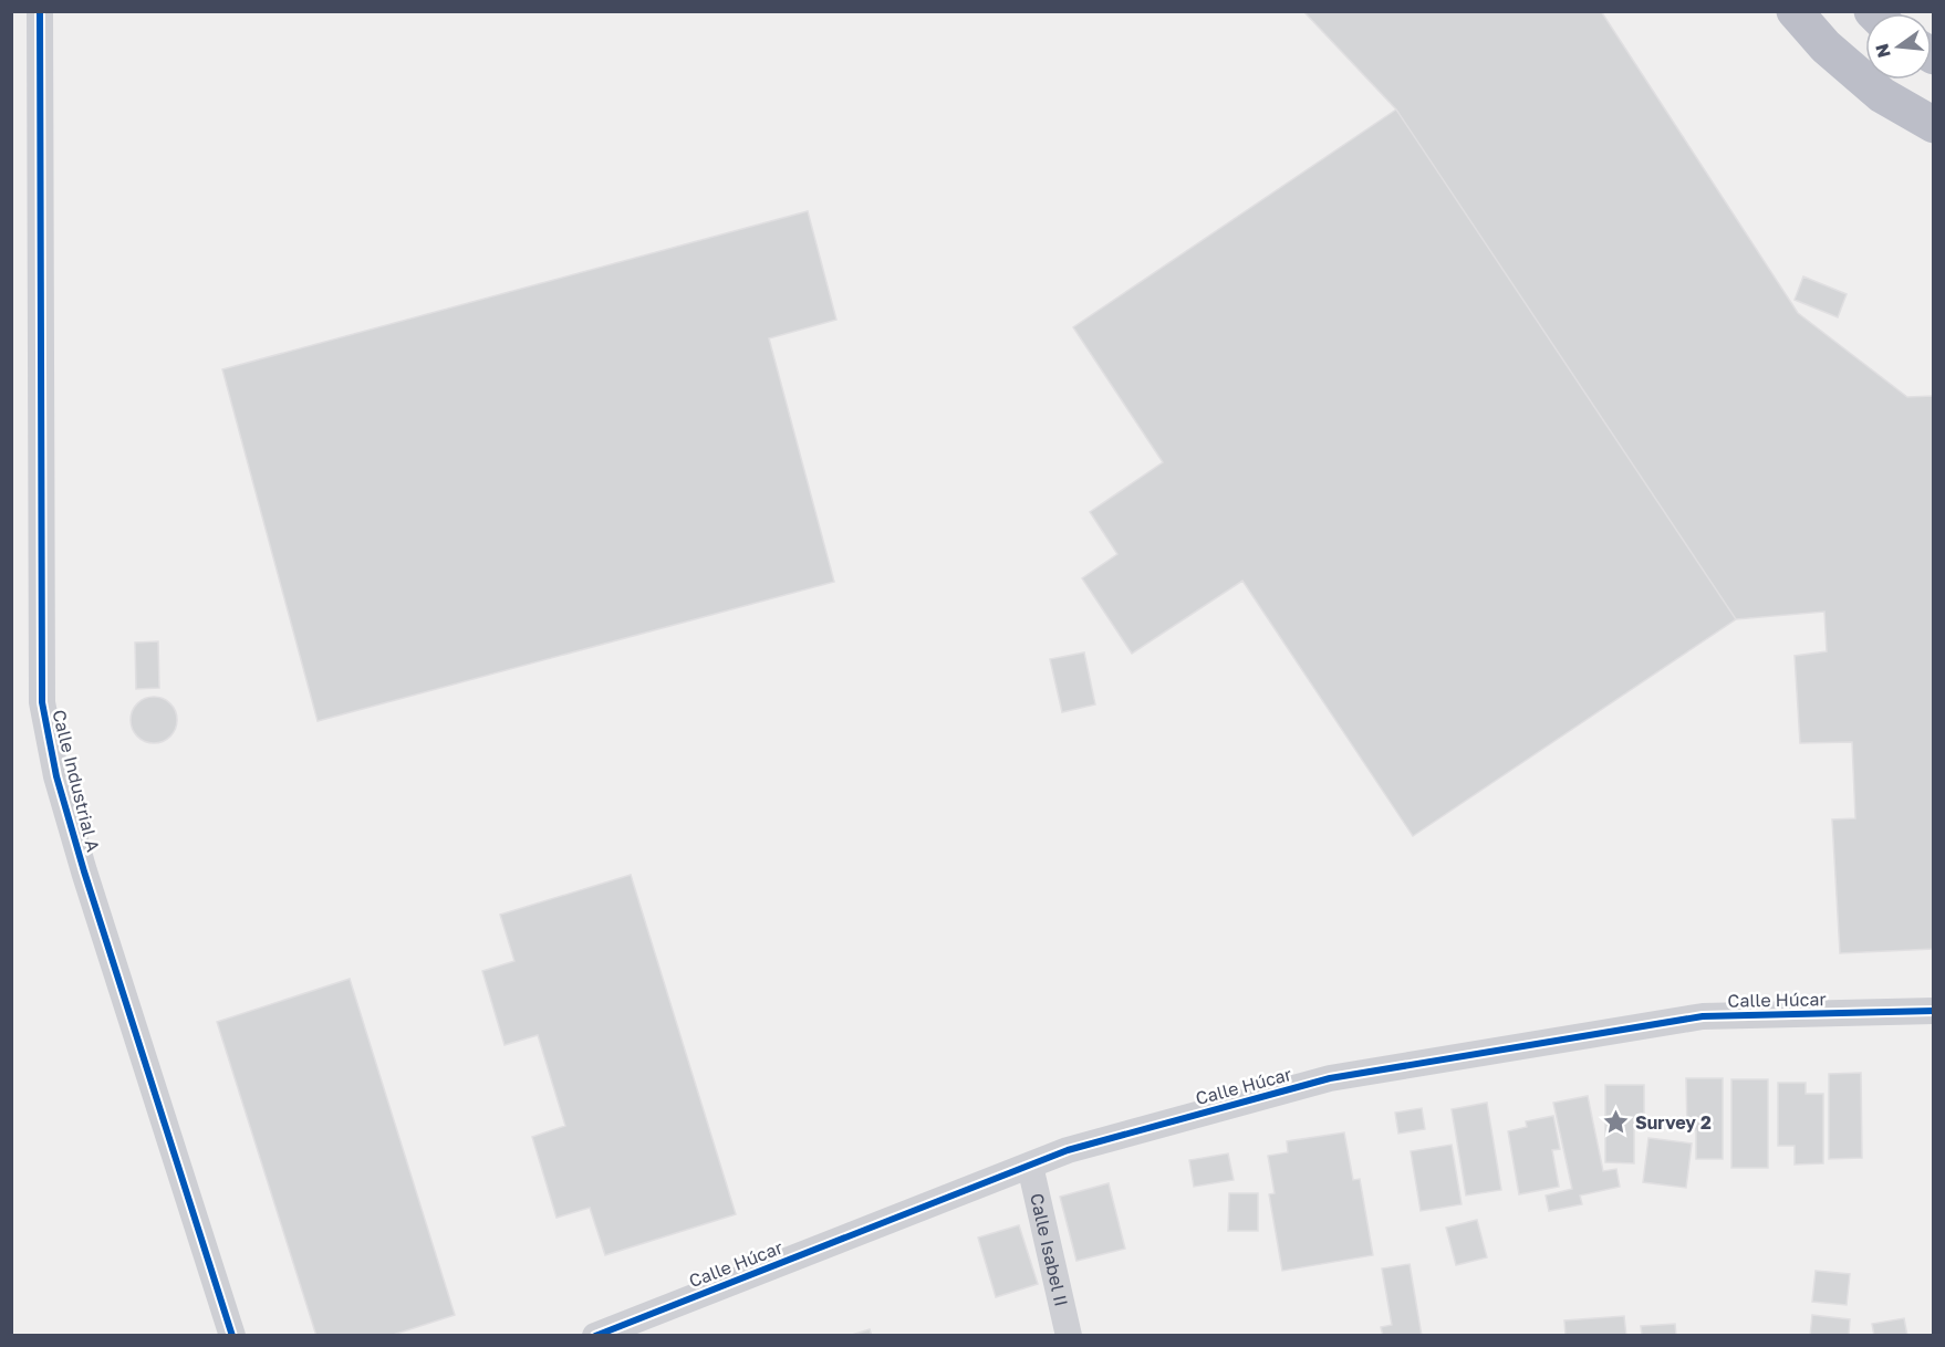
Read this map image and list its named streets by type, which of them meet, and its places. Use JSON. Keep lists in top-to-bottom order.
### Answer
{
  "streets": {
    "street": ["Calle Industrial A", "Calle Húcar", "Calle Isabel II"]
  },
  "crossings": [
    ["Calle Húcar", "Calle Isabel II"]
  ],
  "places": {
    "place": ["Survey 2"]
  },
  "north": "left"
}
